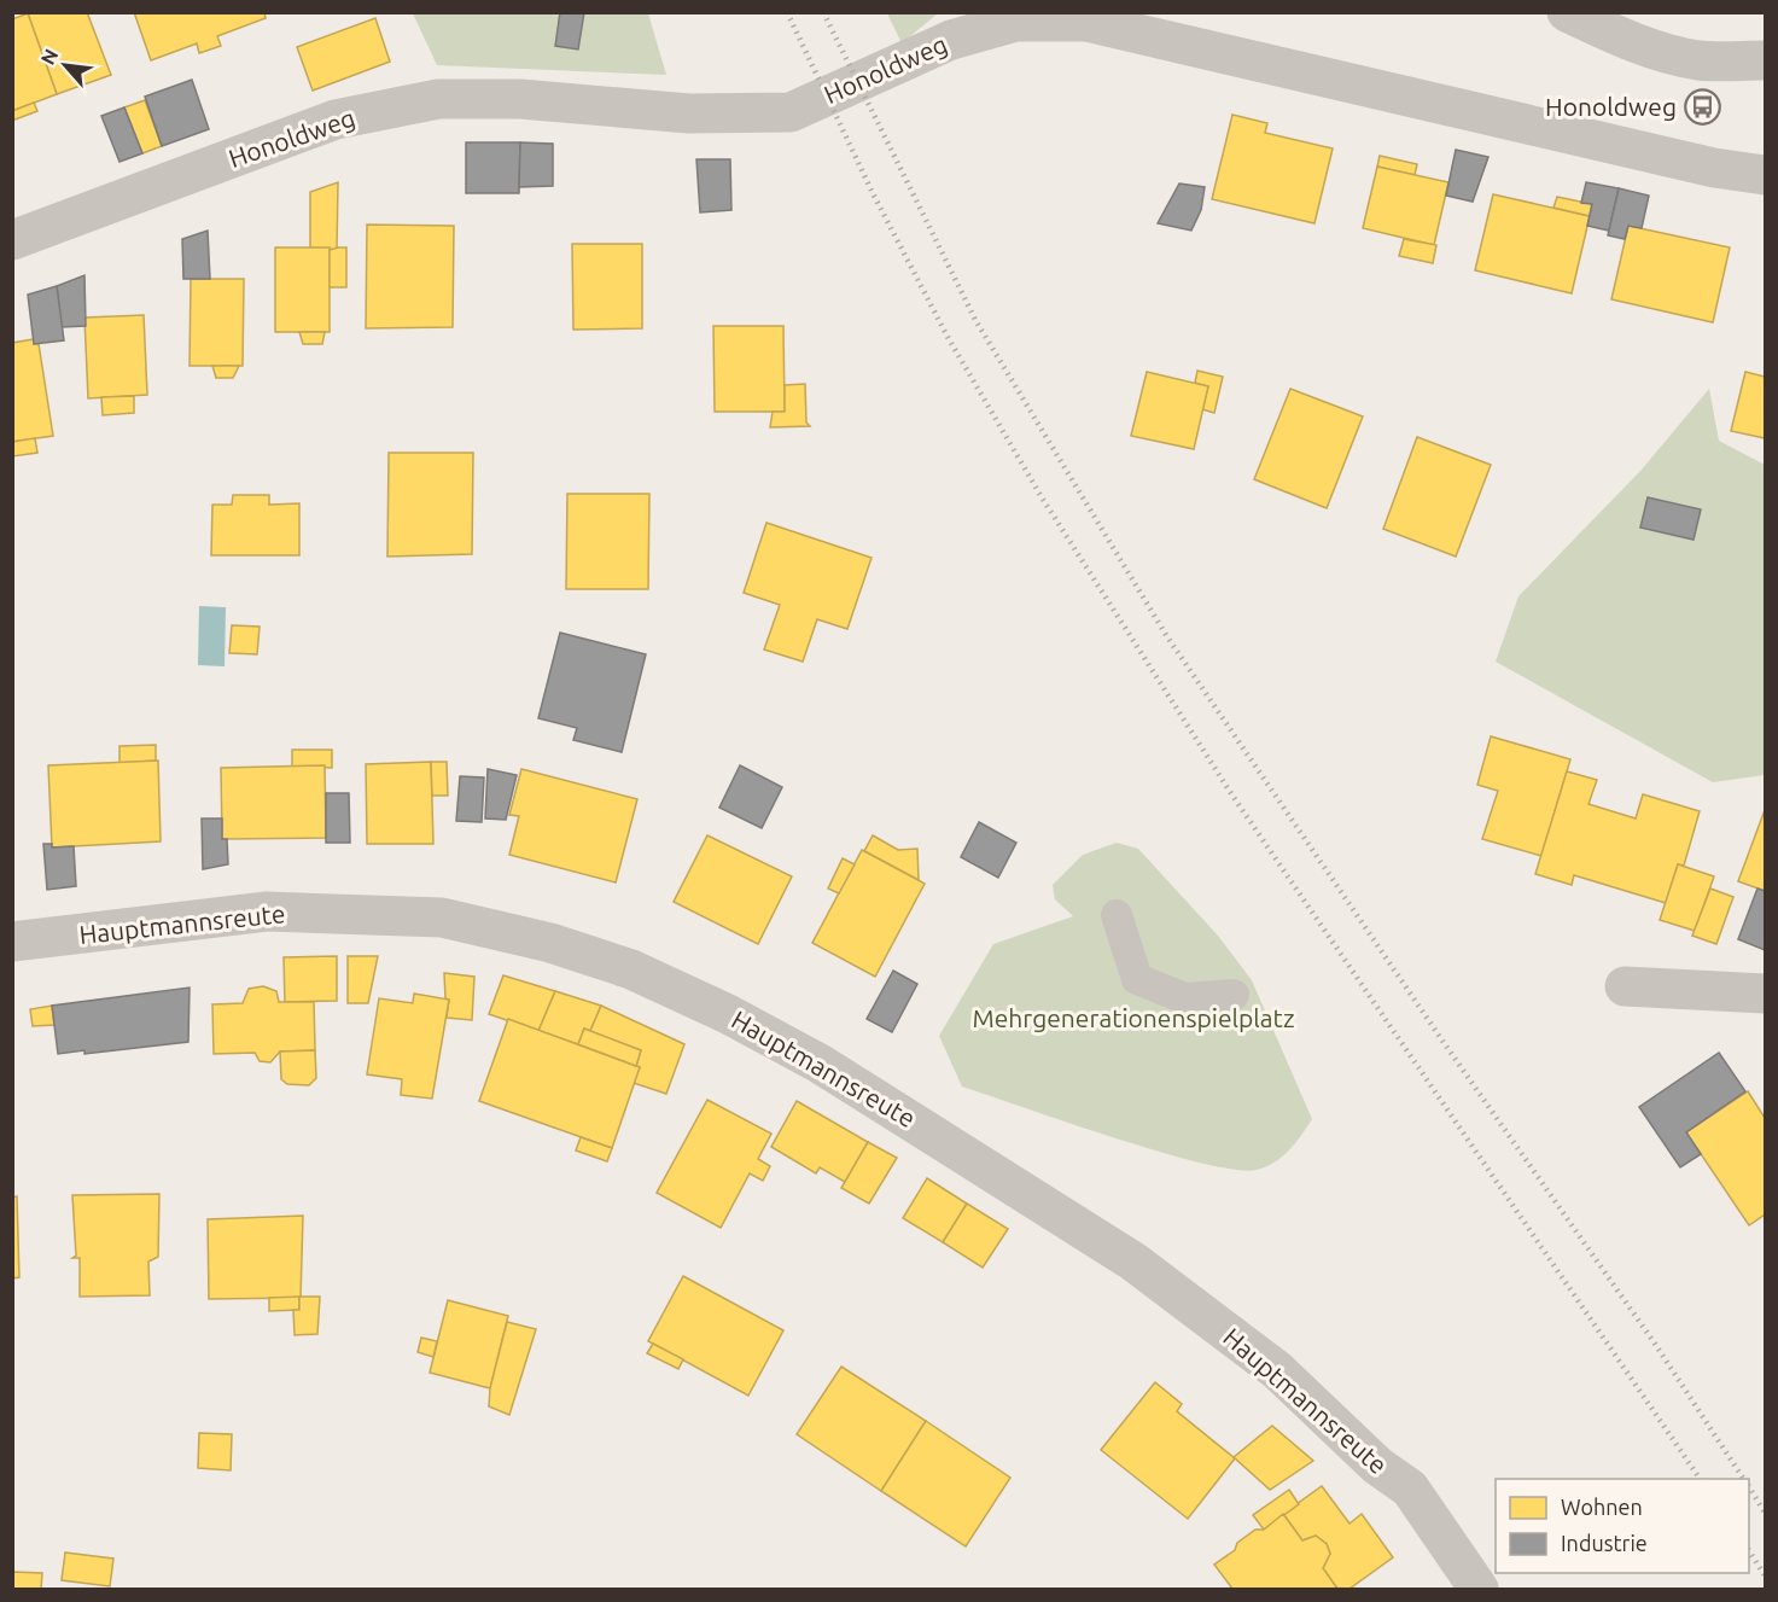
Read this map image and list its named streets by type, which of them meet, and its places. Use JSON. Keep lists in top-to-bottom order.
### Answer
{
  "streets": {
    "street": ["Honoldweg", "Hauptmannsreute"]
  },
  "parks": ["Mehrgenerationenspielplatz"],
  "places": {
    "bus stop": ["Honoldweg"]
  },
  "legend": ["Wohnen", "Industrie"],
  "north": "top left"
}
